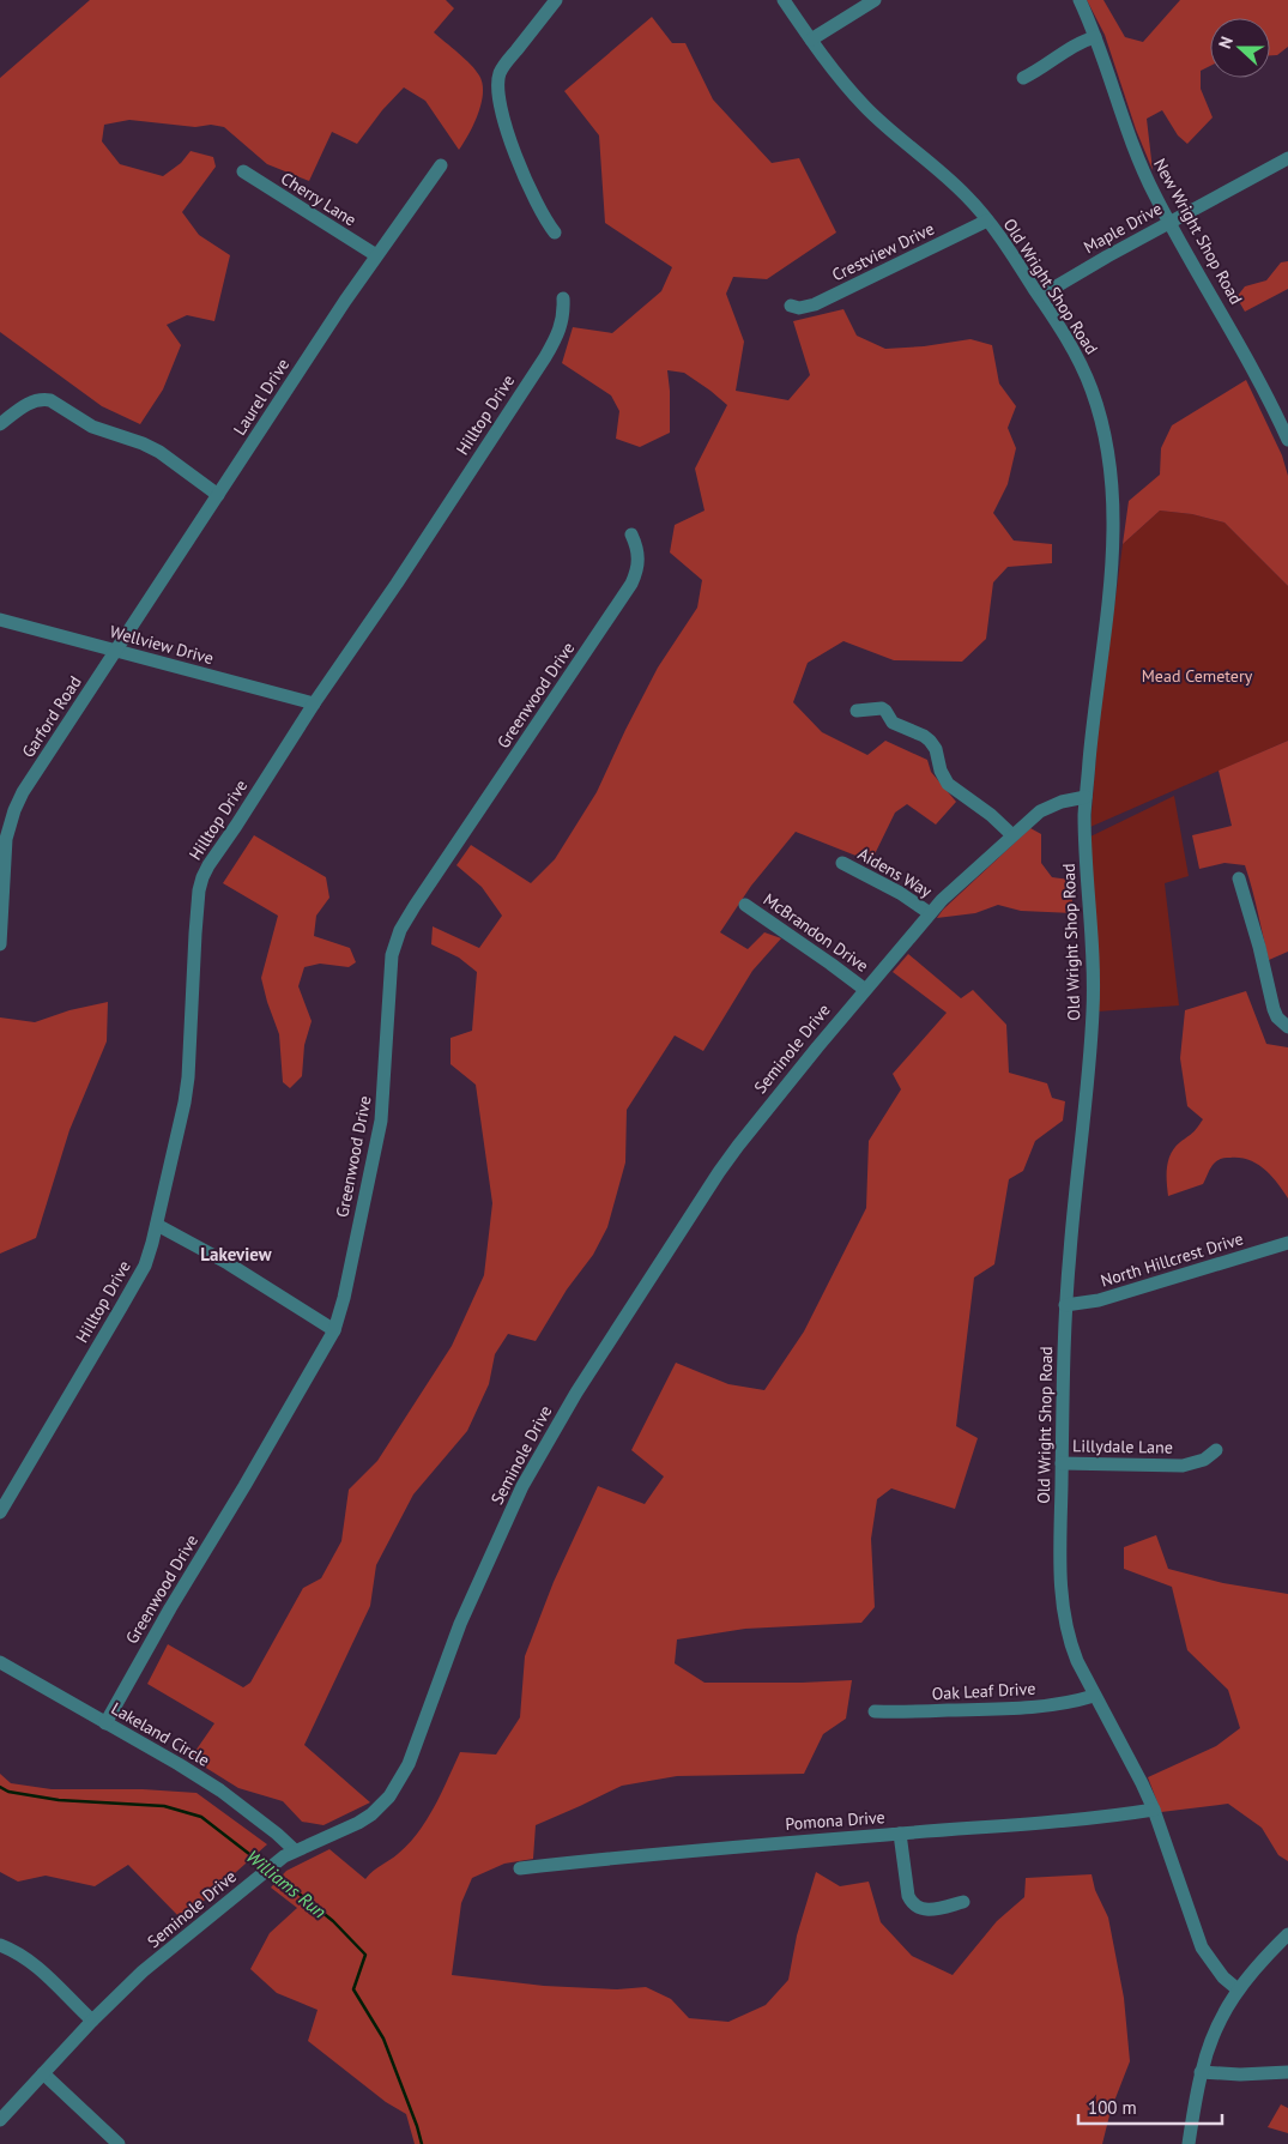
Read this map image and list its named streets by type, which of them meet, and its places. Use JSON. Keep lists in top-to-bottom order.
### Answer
{
  "streets": {
    "street": [
      "Cherry Lane",
      "Maple Drive",
      "New Wright Shop Road",
      "Crestview Drive",
      "Old Wright Shop Road",
      "Laurel Drive",
      "Hilltop Drive",
      "Wellview Drive",
      "Greenwood Drive",
      "Garford Road",
      "Aidens Way",
      "McBrandon Drive",
      "Seminole Drive",
      "North Hillcrest Drive",
      "Lillydale Lane",
      "Oak Leaf Drive",
      "Lakeland Circle",
      "Pomona Drive"
    ]
  },
  "crossings": [
    ["Cherry Lane", "Laurel Drive"],
    ["Maple Drive", "New Wright Shop Road"],
    ["Maple Drive", "Old Wright Shop Road"],
    ["Crestview Drive", "Old Wright Shop Road"],
    ["Old Wright Shop Road", "Seminole Drive"],
    ["Old Wright Shop Road", "North Hillcrest Drive"],
    ["Old Wright Shop Road", "Lillydale Lane"],
    ["Old Wright Shop Road", "Oak Leaf Drive"],
    ["Old Wright Shop Road", "Pomona Drive"],
    ["Laurel Drive", "Wellview Drive"],
    ["Laurel Drive", "Garford Road"],
    ["Hilltop Drive", "Wellview Drive"],
    ["Wellview Drive", "Garford Road"],
    ["Greenwood Drive", "Lakeland Circle"],
    ["Aidens Way", "Seminole Drive"],
    ["McBrandon Drive", "Seminole Drive"],
    ["Seminole Drive", "Lakeland Circle"]
  ],
  "districts": ["Lakeview"],
  "water": ["Williams Run"],
  "parks": ["Mead Cemetery"],
  "scale_bar": "100 m",
  "north": "left"
}
